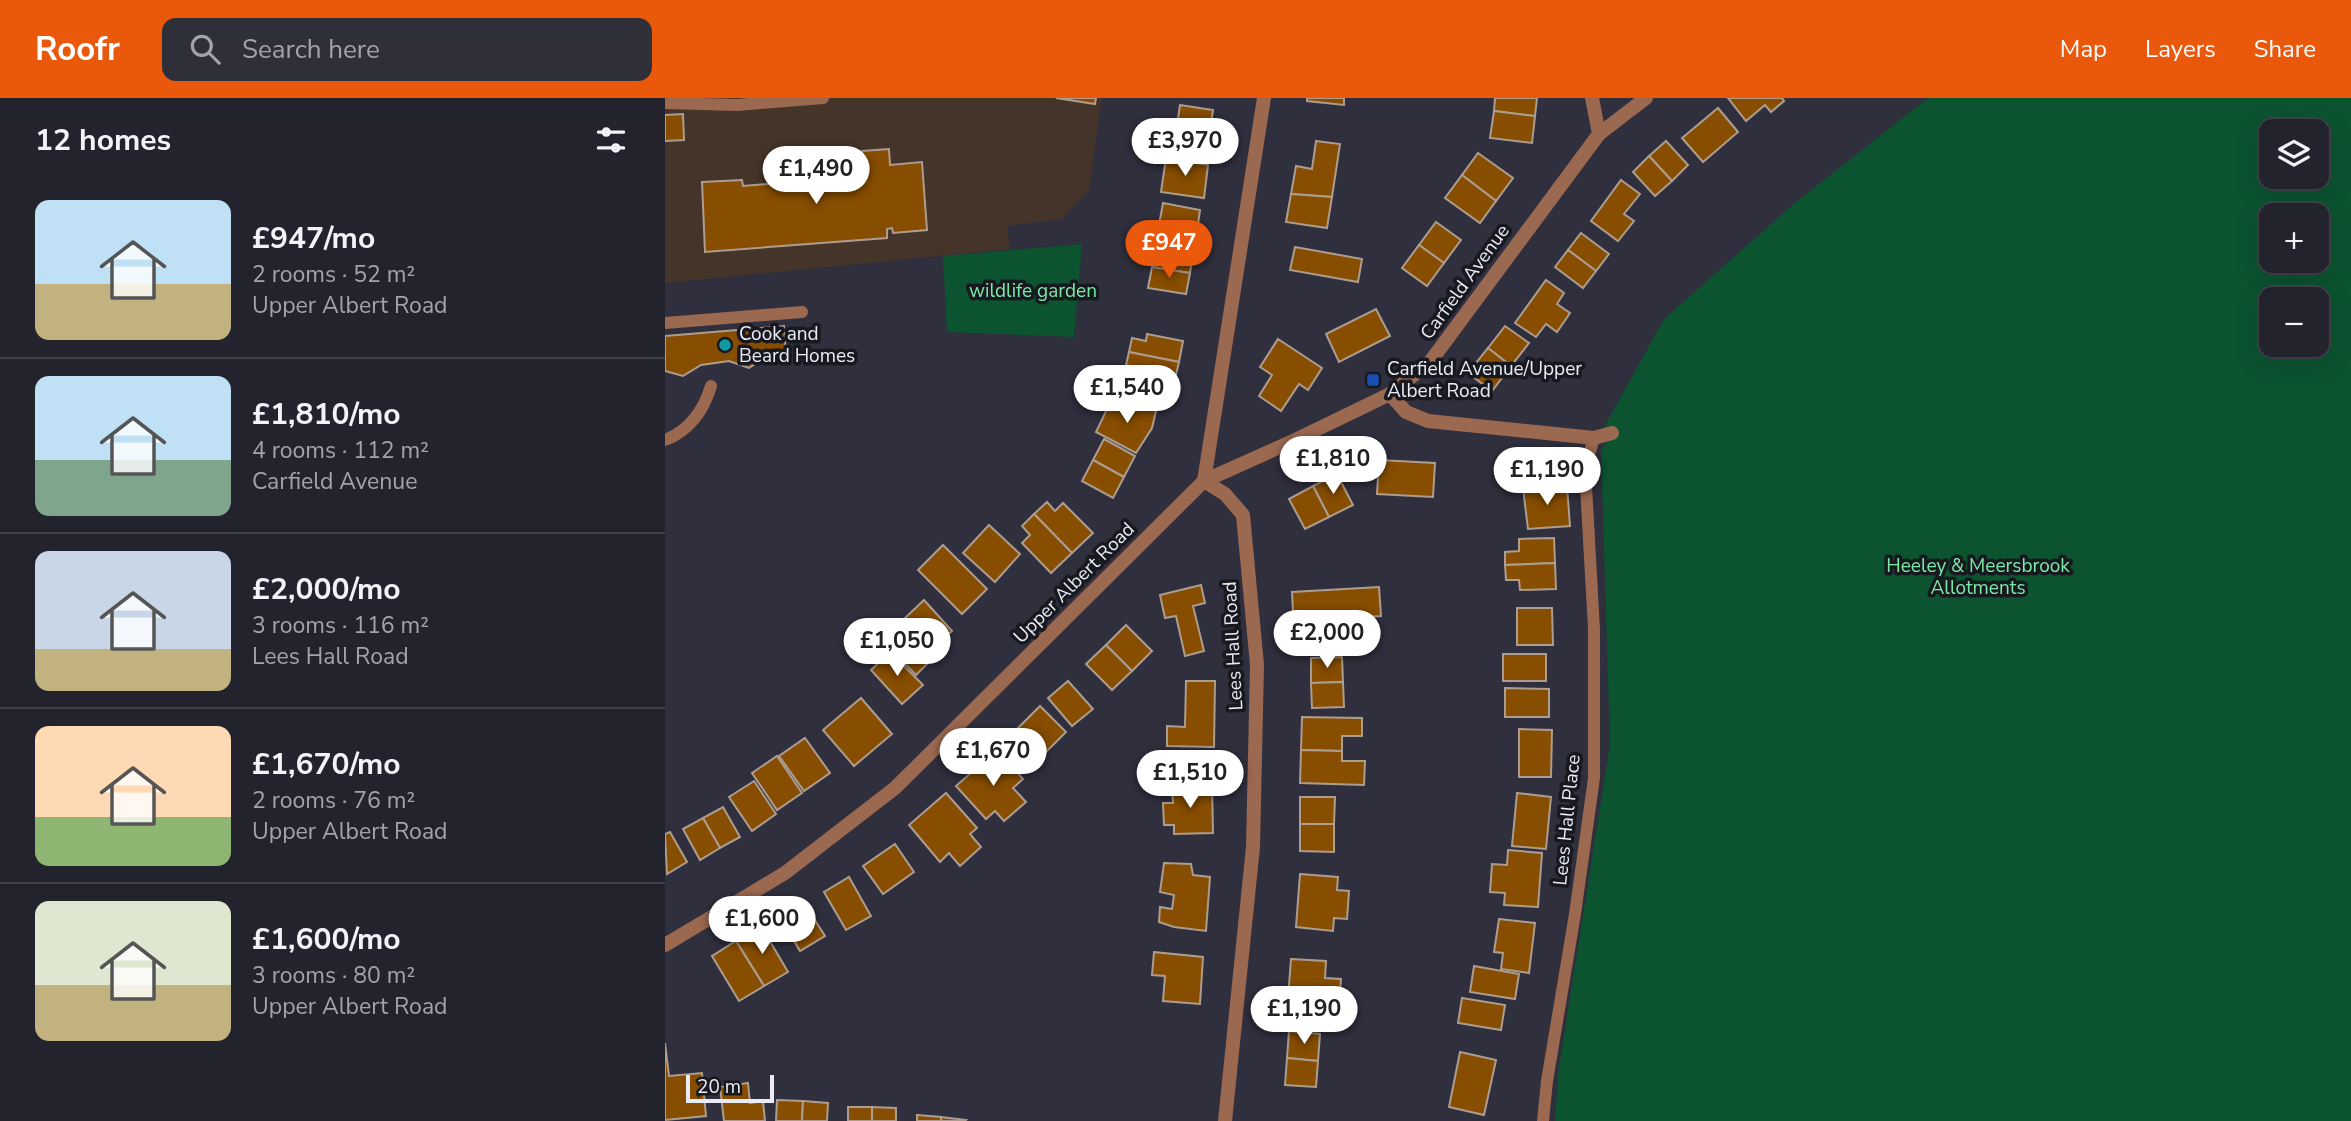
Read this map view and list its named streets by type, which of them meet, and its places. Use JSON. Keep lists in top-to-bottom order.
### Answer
{
  "streets": {
    "street": ["Carfield Avenue", "Upper Albert Road", "Lees Hall Road"],
    "lane": ["Lees Hall Place"]
  },
  "crossings": [
    ["Carfield Avenue", "Upper Albert Road"],
    ["Carfield Avenue", "Lees Hall Road"],
    ["Upper Albert Road", "Lees Hall Road"]
  ],
  "parks": ["wildlife garden", "Heeley & Meersbrook Allotments"],
  "places": {
    "other": ["Cook and Beard Homes"],
    "transit": ["Carfield Avenue/Upper Albert Road"]
  },
  "scale_bar": "20 m",
  "page": {
    "header": "Roofr",
    "search": "Search here",
    "nav": ["Map", "Layers", "Share"],
    "heading": "12 homes",
    "price": [
      "£3,970",
      "£1,490",
      "£947",
      "£1,540",
      "£1,810",
      "£1,190",
      "£2,000",
      "£1,050",
      "£1,670",
      "£1,510",
      "£1,600",
      "£1,190"
    ],
    "map_buttons": ["+", "−"],
    "list": [
      {
        "name": "£947/mo",
        "note": "2 rooms · 52 m² · Upper Albert Road"
      },
      {
        "name": "£1,810/mo",
        "note": "4 rooms · 112 m² · Carfield Avenue"
      },
      {
        "name": "£2,000/mo",
        "note": "3 rooms · 116 m² · Lees Hall Road"
      },
      {
        "name": "£1,670/mo",
        "note": "2 rooms · 76 m² · Upper Albert Road"
      },
      {
        "name": "£1,600/mo",
        "note": "3 rooms · 80 m² · Upper Albert Road"
      }
    ],
    "scale": "20 m"
  }
}
